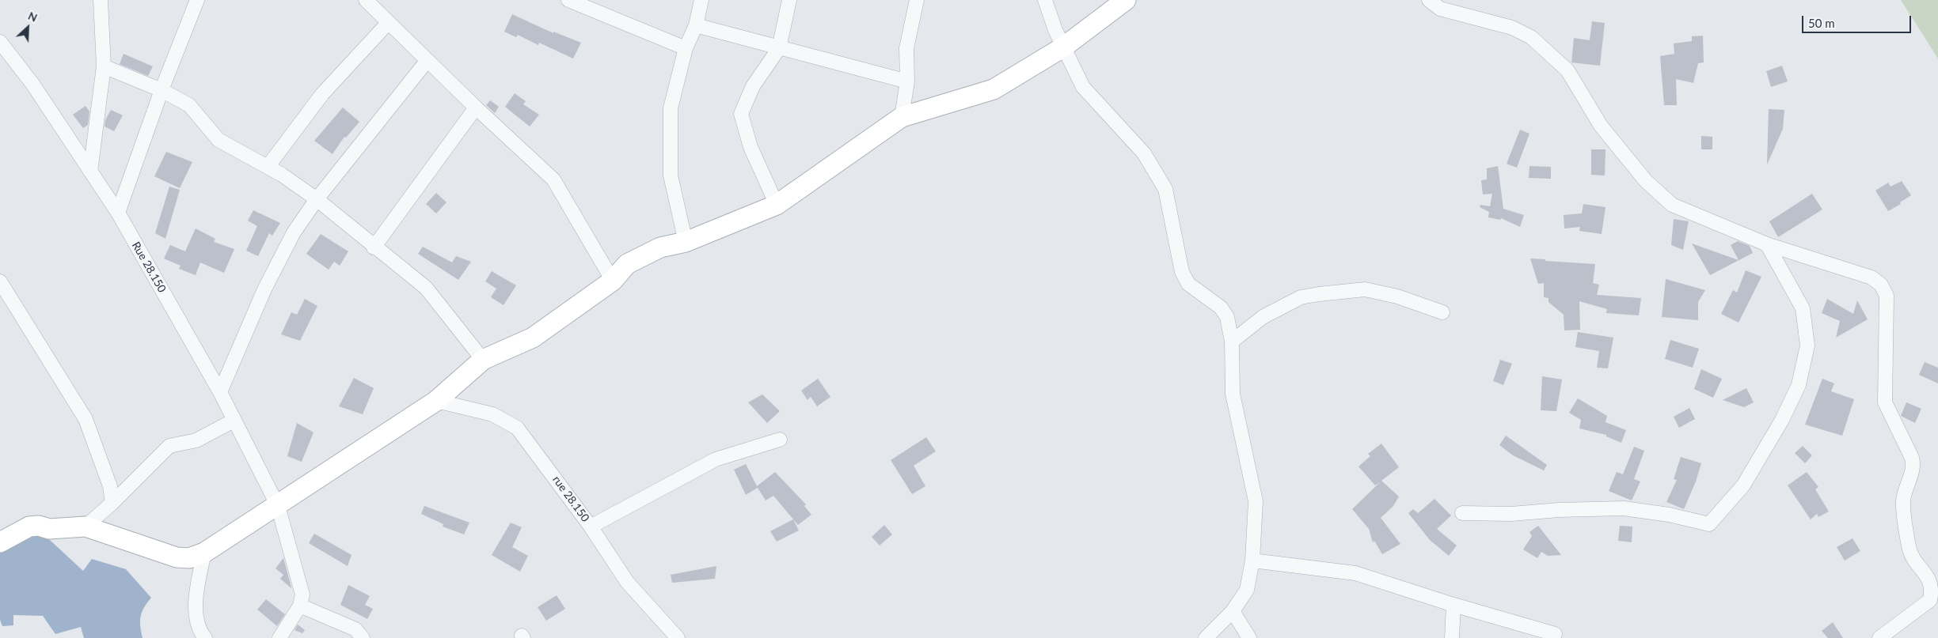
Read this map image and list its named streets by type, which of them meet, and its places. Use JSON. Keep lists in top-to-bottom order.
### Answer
{
  "streets": {
    "street": ["Rue 28.150", "rue 28.150"]
  },
  "scale_bar": "50 m",
  "north": "top right"
}
